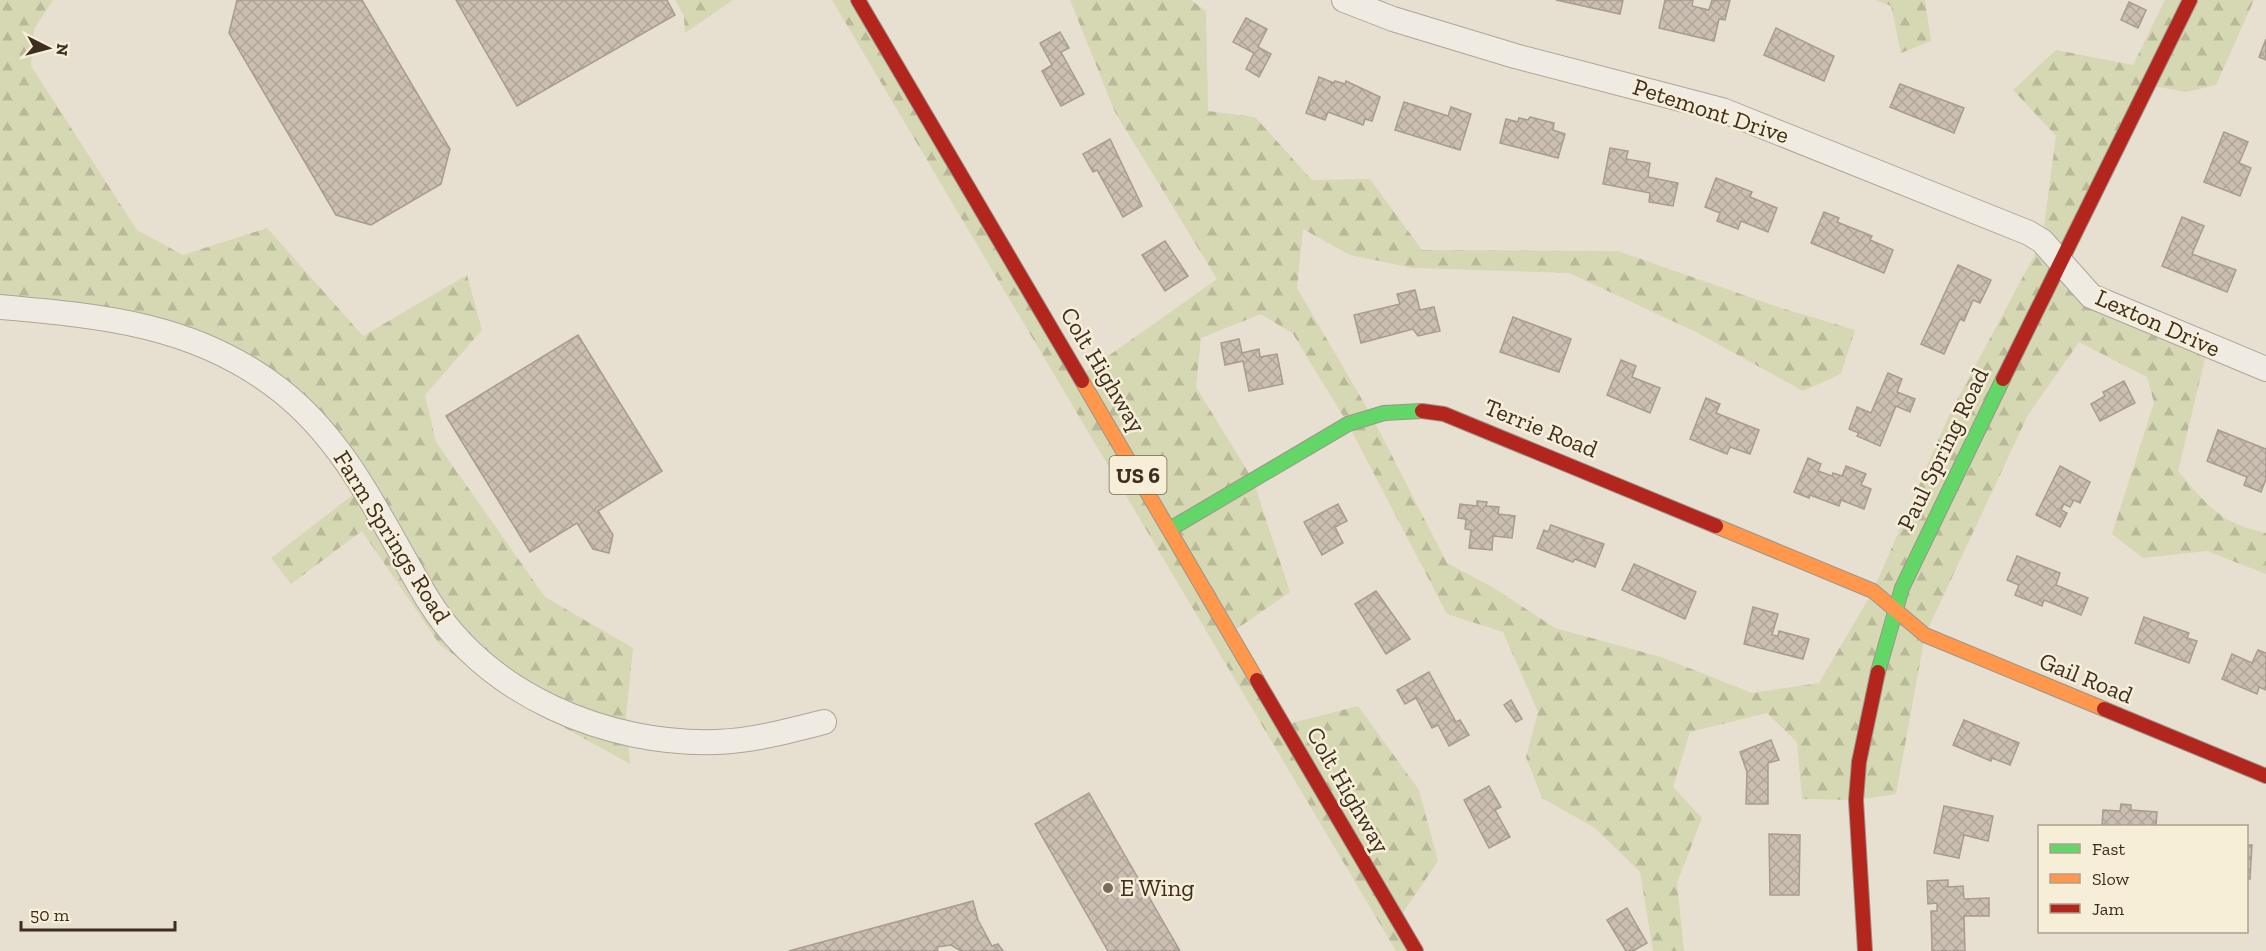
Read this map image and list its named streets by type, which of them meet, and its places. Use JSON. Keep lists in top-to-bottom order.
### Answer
{
  "streets": {
    "main road": [
      "Colt Highway",
      "Terrie Road",
      "Paul Spring Road",
      "US 6",
      "Gail Road"
    ],
    "street": ["Petemont Drive", "Lexton Drive", "Farm Springs Road"]
  },
  "crossings": [
    ["Petemont Drive", "Lexton Drive"],
    ["Petemont Drive", "Paul Spring Road"],
    ["Lexton Drive", "Paul Spring Road"],
    ["Colt Highway", "Terrie Road"],
    ["Terrie Road", "Paul Spring Road"],
    ["Terrie Road", "Gail Road"],
    ["Paul Spring Road", "Gail Road"]
  ],
  "places": ["E Wing"],
  "legend": ["Fast", "Slow", "Jam"],
  "scale_bar": "50 m",
  "north": "right"
}
